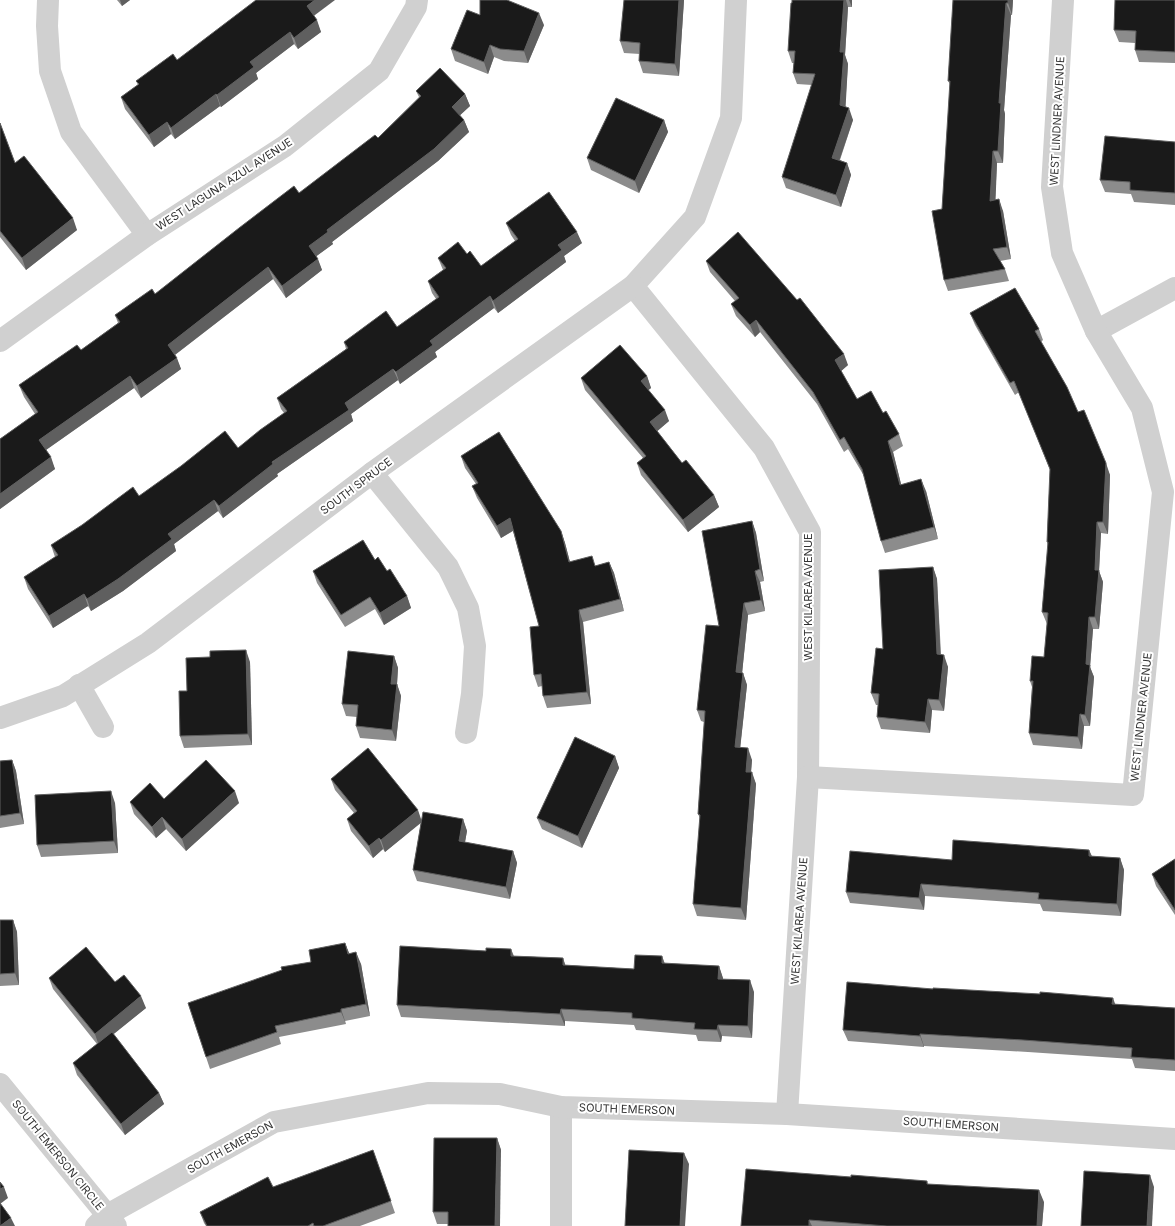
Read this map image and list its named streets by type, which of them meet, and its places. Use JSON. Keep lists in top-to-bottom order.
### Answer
{
  "streets": {
    "street": [
      "WEST LINDNER AVENUE",
      "WEST LAGUNA AZUL AVENUE",
      "SOUTH SPRUCE",
      "WEST KILAREA AVENUE",
      "SOUTH EMERSON",
      "SOUTH EMERSON CIRCLE"
    ]
  },
  "crossings": [
    ["WEST LINDNER AVENUE", "WEST KILAREA AVENUE"],
    ["SOUTH SPRUCE", "WEST KILAREA AVENUE"],
    ["WEST KILAREA AVENUE", "SOUTH EMERSON"],
    ["SOUTH EMERSON", "SOUTH EMERSON CIRCLE"]
  ]
}
